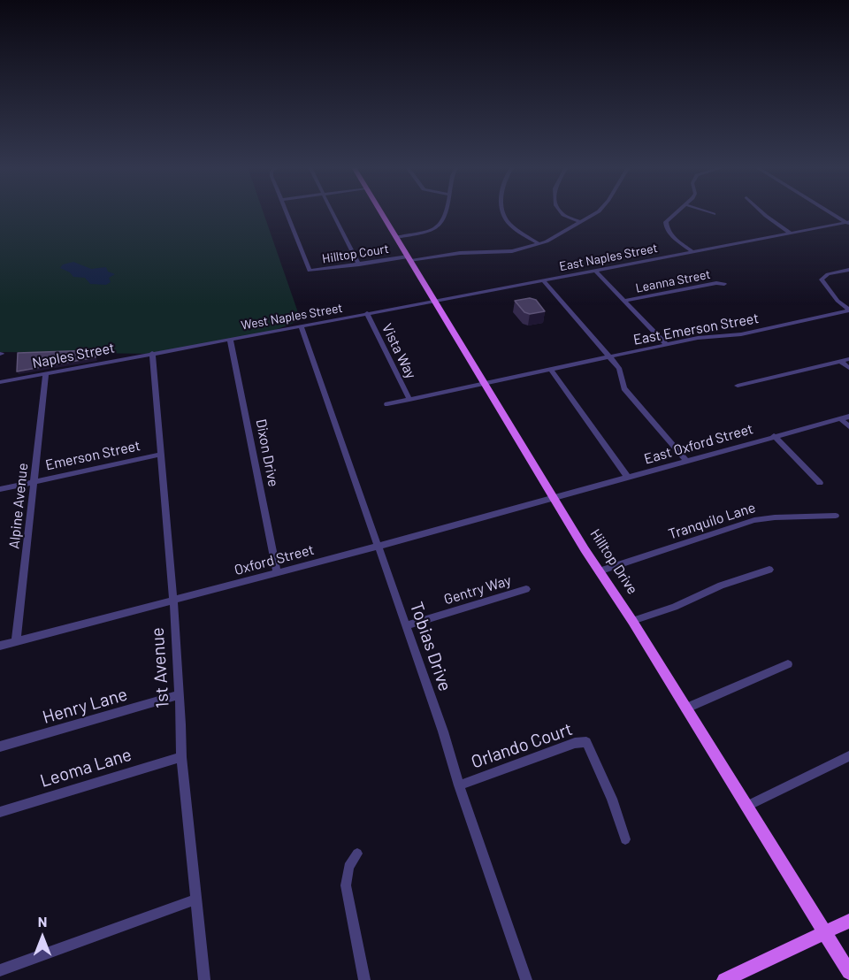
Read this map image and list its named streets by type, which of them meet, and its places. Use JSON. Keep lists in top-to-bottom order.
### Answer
{
  "streets": {
    "main road": ["Hilltop Drive"],
    "street": [
      "Hilltop Court",
      "East Naples Street",
      "Leanna Street",
      "West Naples Street",
      "East Emerson Street",
      "Vista Way",
      "Naples Street",
      "East Oxford Street",
      "Dixon Drive",
      "Emerson Street",
      "Alpine Avenue",
      "Tranquilo Lane",
      "Oxford Street",
      "Gentry Way",
      "Tobias Drive",
      "1st Avenue",
      "Henry Lane",
      "Orlando Court",
      "Leoma Lane"
    ]
  },
  "crossings": [
    ["Hilltop Court", "Hilltop Drive"],
    ["East Naples Street", "West Naples Street"],
    ["East Naples Street", "Hilltop Drive"],
    ["West Naples Street", "Vista Way"],
    ["West Naples Street", "Naples Street"],
    ["West Naples Street", "Dixon Drive"],
    ["West Naples Street", "Hilltop Drive"],
    ["West Naples Street", "Tobias Drive"],
    ["West Naples Street", "1st Avenue"],
    ["East Emerson Street", "Hilltop Drive"],
    ["Naples Street", "Alpine Avenue"],
    ["Naples Street", "1st Avenue"],
    ["East Oxford Street", "Oxford Street"],
    ["East Oxford Street", "Hilltop Drive"],
    ["Dixon Drive", "Oxford Street"],
    ["Emerson Street", "Alpine Avenue"],
    ["Emerson Street", "1st Avenue"],
    ["Alpine Avenue", "Oxford Street"],
    ["Tranquilo Lane", "Hilltop Drive"],
    ["Oxford Street", "Hilltop Drive"],
    ["Oxford Street", "Tobias Drive"],
    ["Oxford Street", "1st Avenue"],
    ["Gentry Way", "Tobias Drive"],
    ["Tobias Drive", "Orlando Court"],
    ["1st Avenue", "Henry Lane"],
    ["1st Avenue", "Leoma Lane"]
  ],
  "north": "top"
}
